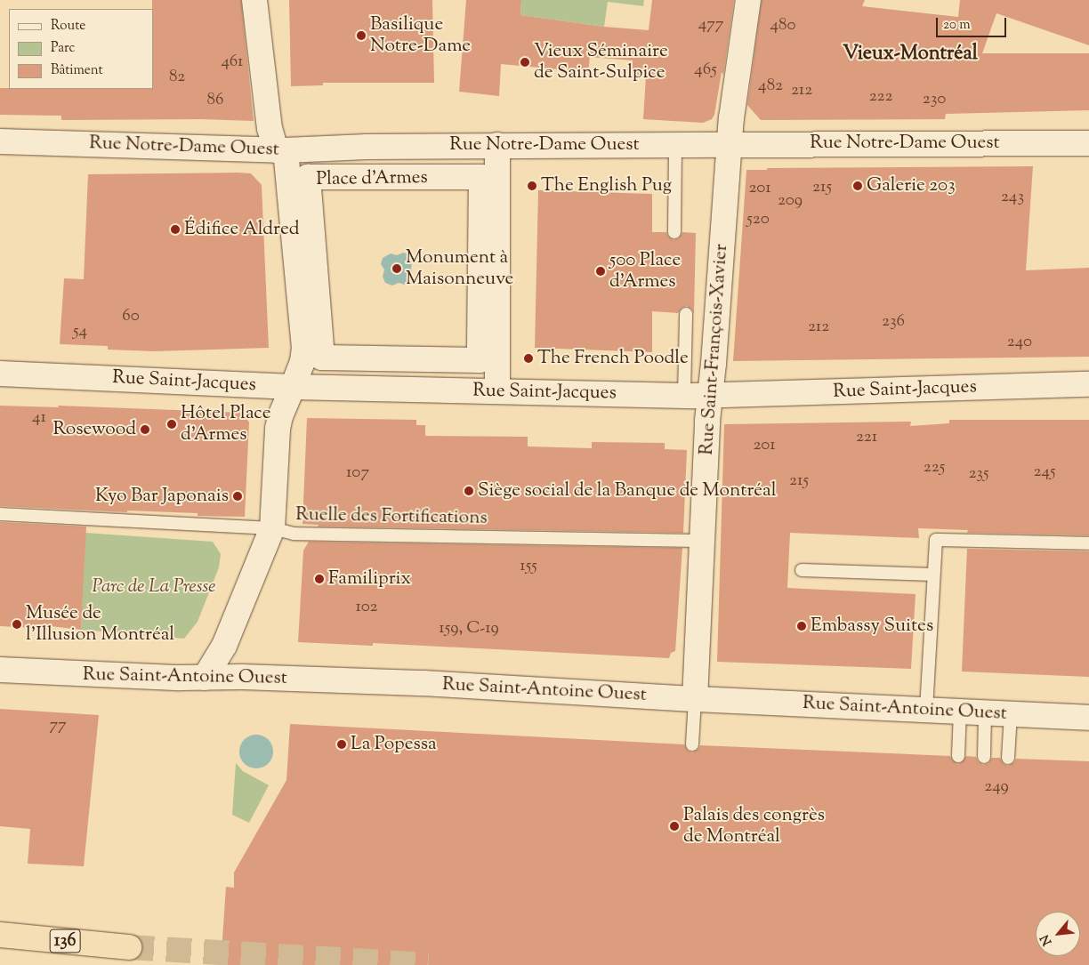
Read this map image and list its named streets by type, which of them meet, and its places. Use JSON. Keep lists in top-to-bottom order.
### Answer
{
  "streets": {
    "highway": ["136"],
    "street": [
      "Rue Notre-Dame Ouest",
      "Place d'Armes",
      "Rue Saint-François-Xavier",
      "Rue Saint-Jacques",
      "Rue Saint-Antoine Ouest"
    ],
    "lane": ["Ruelle des Fortifications"]
  },
  "crossings": [
    ["Rue Notre-Dame Ouest", "Place d'Armes"],
    ["Rue Notre-Dame Ouest", "Rue Saint-François-Xavier"],
    ["Place d'Armes", "Rue Saint-Jacques"],
    ["Place d'Armes", "Ruelle des Fortifications"],
    ["Place d'Armes", "Rue Saint-Antoine Ouest"],
    ["Rue Saint-François-Xavier", "Rue Saint-Jacques"],
    ["Rue Saint-François-Xavier", "Ruelle des Fortifications"],
    ["Rue Saint-François-Xavier", "Rue Saint-Antoine Ouest"]
  ],
  "districts": ["Vieux-Montréal"],
  "parks": ["Parc de La Presse"],
  "places": [
    "Basilique Notre-Dame",
    "Vieux Séminaire de Saint-Sulpice",
    "The English Pug",
    "Galerie 203",
    "Édifice Aldred",
    "Monument à Maisonneuve",
    "500 Place d'Armes",
    "The French Poodle",
    "Hôtel Place d'Armes",
    "Rosewood",
    "Siège social de la Banque de Montréal",
    "Kyo Bar Japonais",
    "Familiprix",
    "Musée de l'Illusion Montréal",
    "Embassy Suites",
    "La Popessa",
    "Palais des congrès de Montréal"
  ],
  "house_numbers": [
    "477",
    "480",
    "461",
    "465",
    "82",
    "482",
    "212",
    "222",
    "230",
    "86",
    "215",
    "201",
    "243",
    "209",
    "520",
    "60",
    "236",
    "212",
    "54",
    "240",
    "41",
    "221",
    "201",
    "225",
    "245",
    "107",
    "235",
    "215",
    "155",
    "102",
    "159, C-19",
    "77",
    "249"
  ],
  "legend": ["Route", "Parc", "Bâtiment"],
  "scale_bar": "20 m",
  "north": "bottom left"
}
